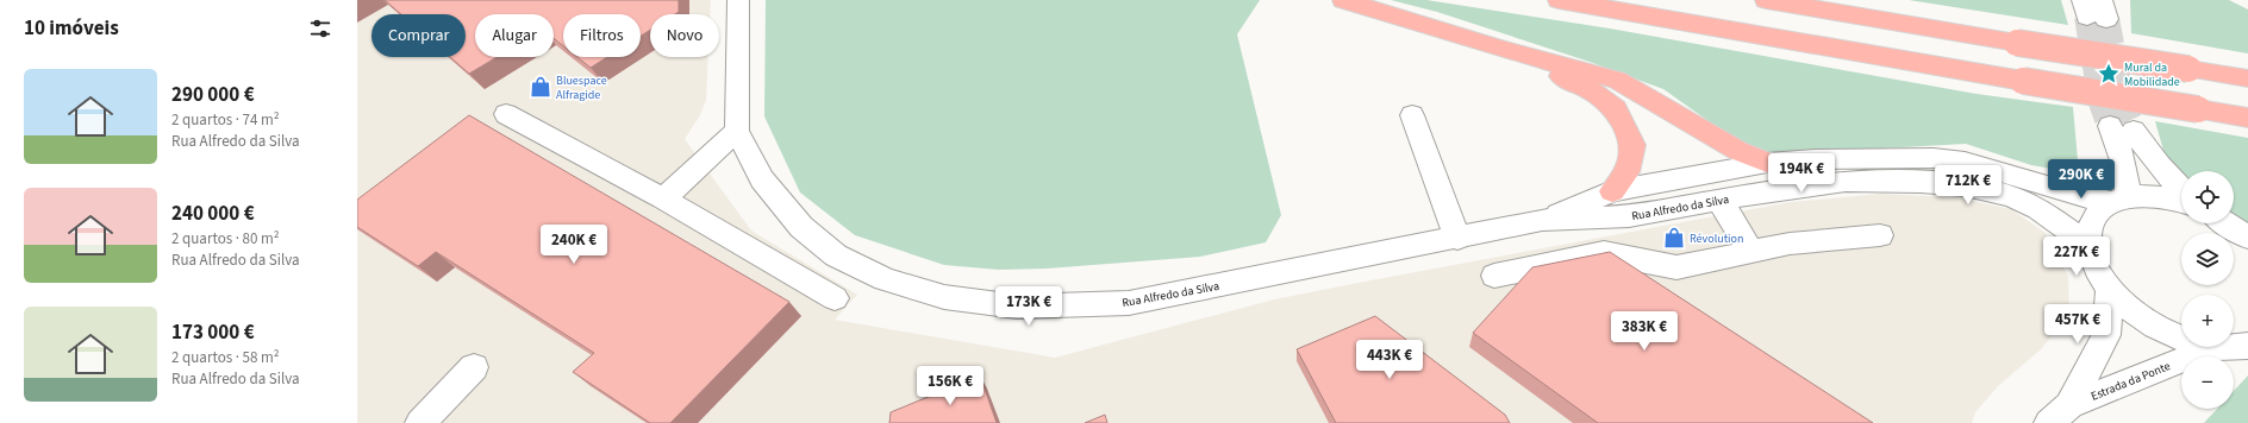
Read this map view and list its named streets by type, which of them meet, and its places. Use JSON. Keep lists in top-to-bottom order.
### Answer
{
  "streets": {
    "street": ["Rua Alfredo da Silva", "Estrada da Ponte"]
  },
  "places": {
    "place": ["Mural da Mobilidade"],
    "shop": ["Bluespace Alfragide", "Révolution"]
  },
  "page": {
    "heading": "10 imóveis",
    "chip": [
      "Comprar",
      "Alugar",
      "Filtros",
      "Novo"
    ],
    "list": [
      {
        "name": "290 000 €",
        "note": "2 quartos · 74 m² · Rua Alfredo da Silva"
      },
      {
        "name": "240 000 €",
        "note": "2 quartos · 80 m² · Rua Alfredo da Silva"
      },
      {
        "name": "173 000 €",
        "note": "2 quartos · 58 m² · Rua Alfredo da Silva"
      }
    ],
    "price": [
      "194K €",
      "290K €",
      "712K €",
      "240K €",
      "227K €",
      "173K €",
      "457K €",
      "383K €",
      "443K €",
      "156K €"
    ],
    "map_buttons": ["+", "−"]
  }
}
